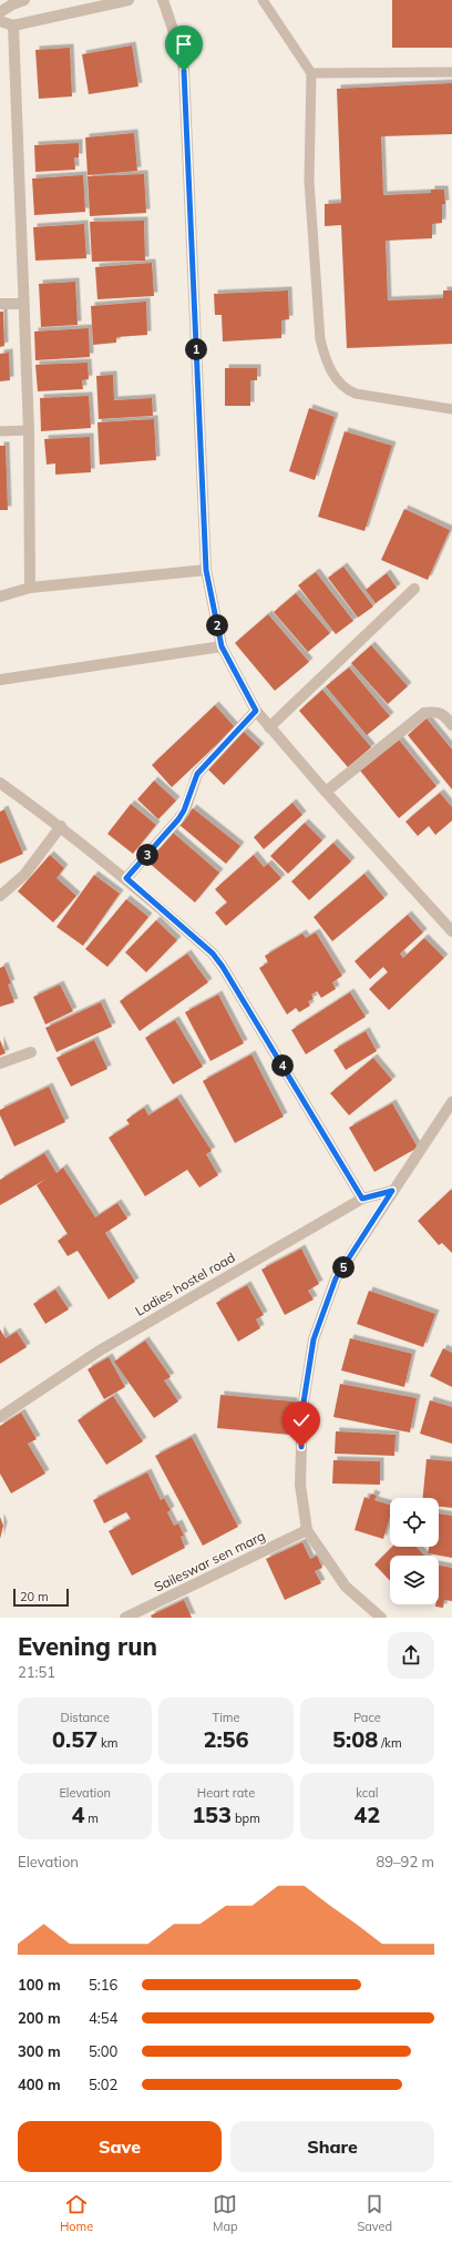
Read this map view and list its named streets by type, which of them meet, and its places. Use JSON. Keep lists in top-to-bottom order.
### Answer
{
  "streets": {
    "street": ["Ladies hostel road", "Saileswar sen marg"]
  },
  "scale_bar": "20 m",
  "page": {
    "pins": [
      "1",
      "2",
      "3",
      "4",
      "5"
    ],
    "scale": "20 m",
    "heading": ["Evening run", "21:51"],
    "stats": [
      ["Distance", "0.57 km"],
      ["Time", "2:56"],
      ["Pace", "5:08 /km"],
      ["Elevation", "4 m"],
      ["Heart rate", "153 bpm"],
      ["kcal", "42"]
    ],
    "chart": ["Elevation", "89–92 m"],
    "list": [
      {
        "name": "100 m",
        "note": "5:16"
      },
      {
        "name": "200 m",
        "note": "4:54"
      },
      {
        "name": "300 m",
        "note": "5:00"
      },
      {
        "name": "400 m",
        "note": "5:02"
      }
    ],
    "buttons": ["Save", "Share"],
    "tabs": ["Home", "Map", "Saved"]
  }
}
